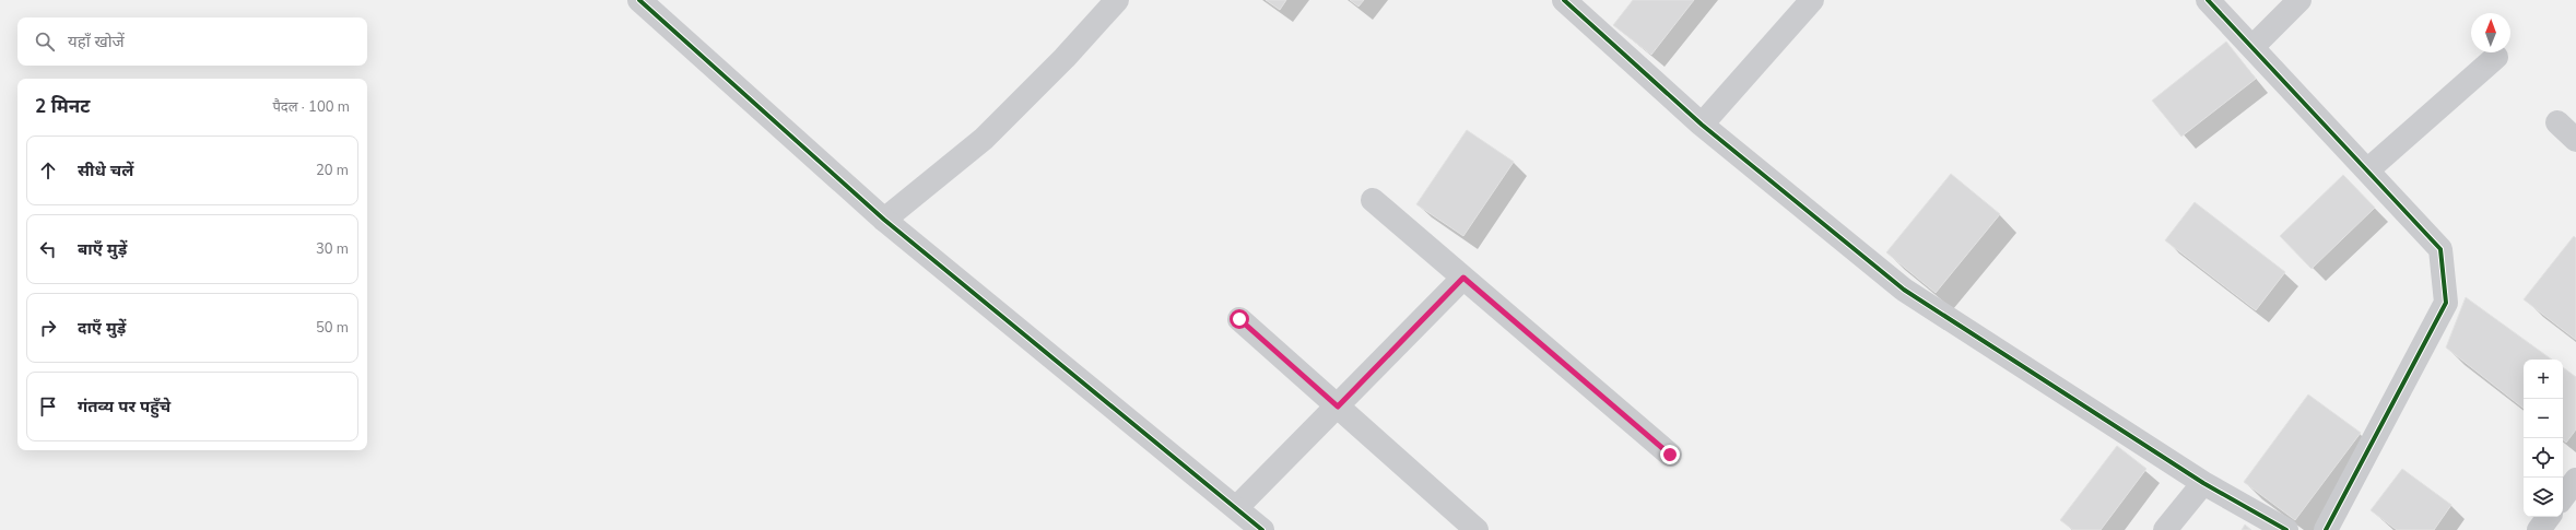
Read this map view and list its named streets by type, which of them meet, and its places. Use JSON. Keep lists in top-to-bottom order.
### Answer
{
  "north": "top",
  "page": {
    "search": "यहाँ खोजें",
    "heading": ["2 मिनट", "पैदल · 100 m"],
    "list": [
      ["सीधे चलें", "20 m"],
      ["बाएँ मुड़ें", "30 m"],
      ["दाएँ मुड़ें", "50 m"],
      "गंतव्य पर पहुँचे"
    ],
    "map_buttons": ["+", "−"]
  }
}
